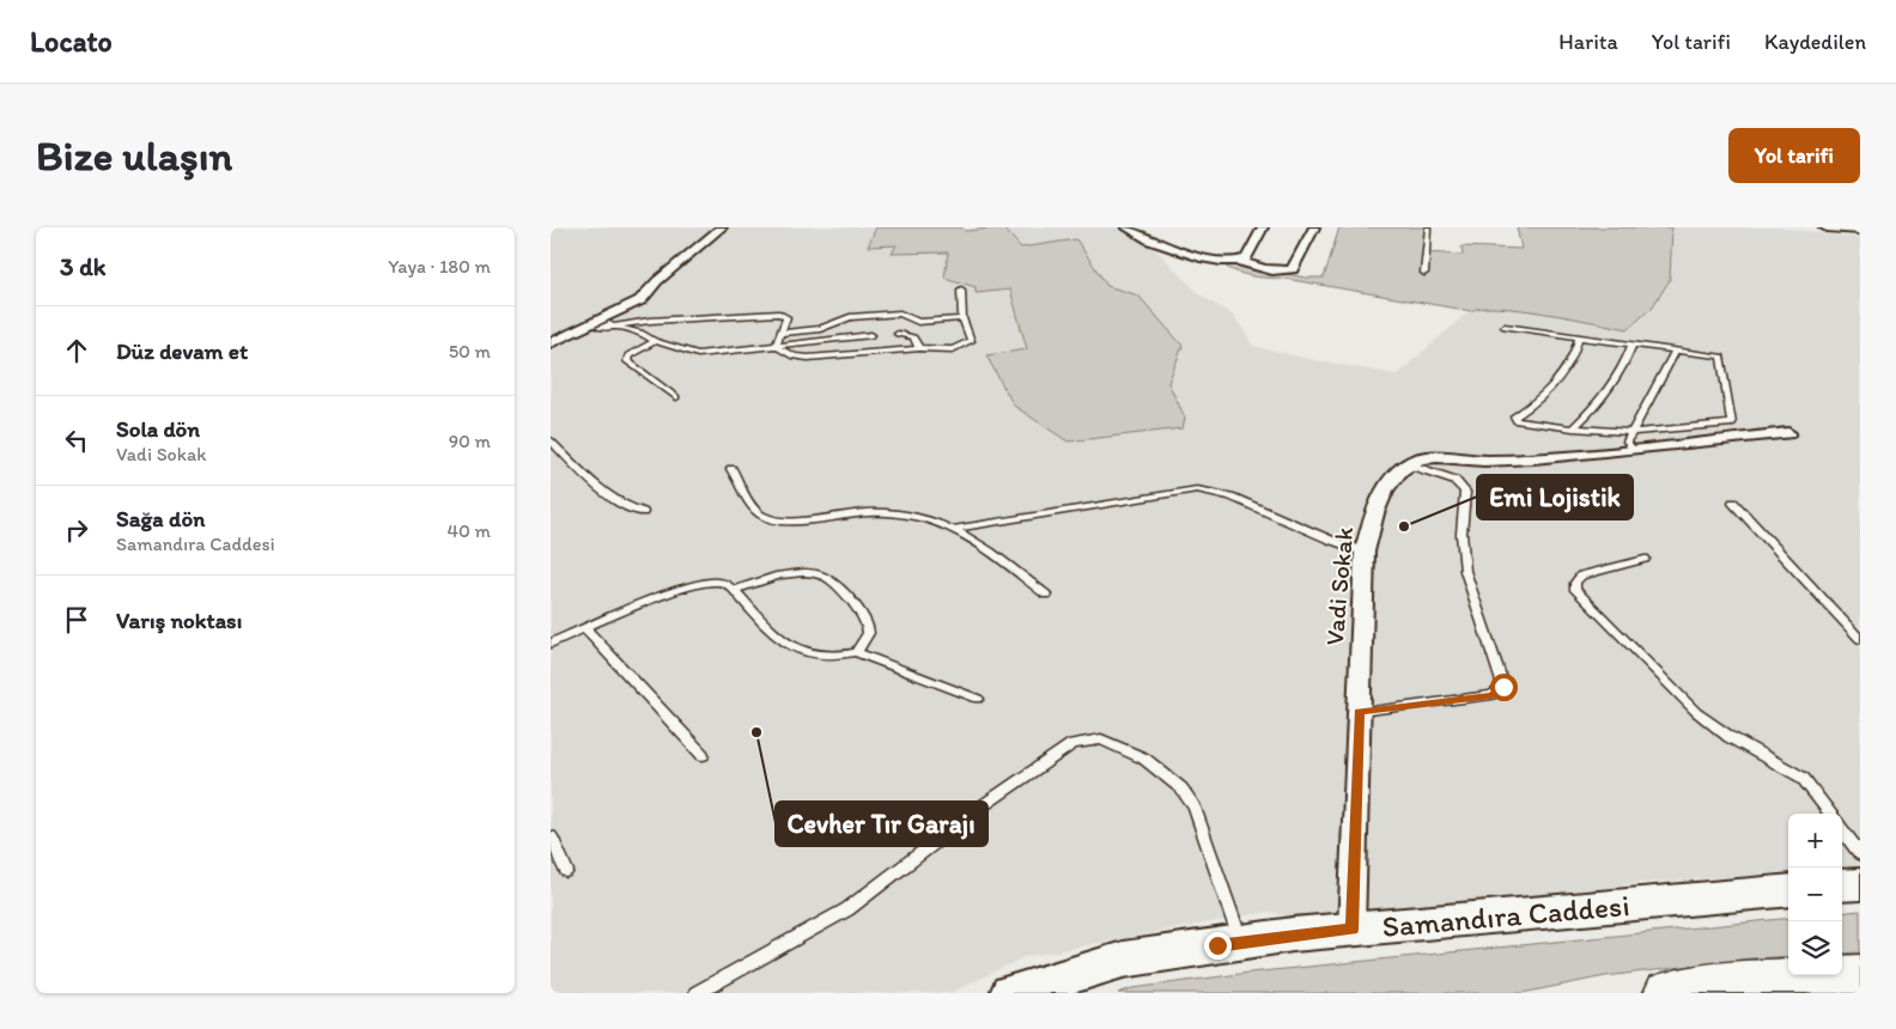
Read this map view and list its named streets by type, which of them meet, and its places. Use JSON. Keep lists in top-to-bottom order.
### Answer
{
  "streets": {
    "main road": ["Samandıra Caddesi"],
    "street": ["Vadi Sokak"]
  },
  "crossings": [
    ["Vadi Sokak", "Samandıra Caddesi"]
  ],
  "places": ["Emi Lojistik", "Cevher Tır Garajı"],
  "page": {
    "header": "Locato",
    "nav": ["Harita", "Yol tarifi", "Kaydedilen"],
    "buttons": "Yol tarifi",
    "title": "Bize ulaşın",
    "heading": ["3 dk", "Yaya · 180 m"],
    "list": [
      ["Düz devam et", "50 m"],
      ["Sola dön", "Vadi Sokak", "90 m"],
      ["Sağa dön", "Samandıra Caddesi", "40 m"],
      "Varış noktası"
    ],
    "map_buttons": ["+", "−"]
  }
}
